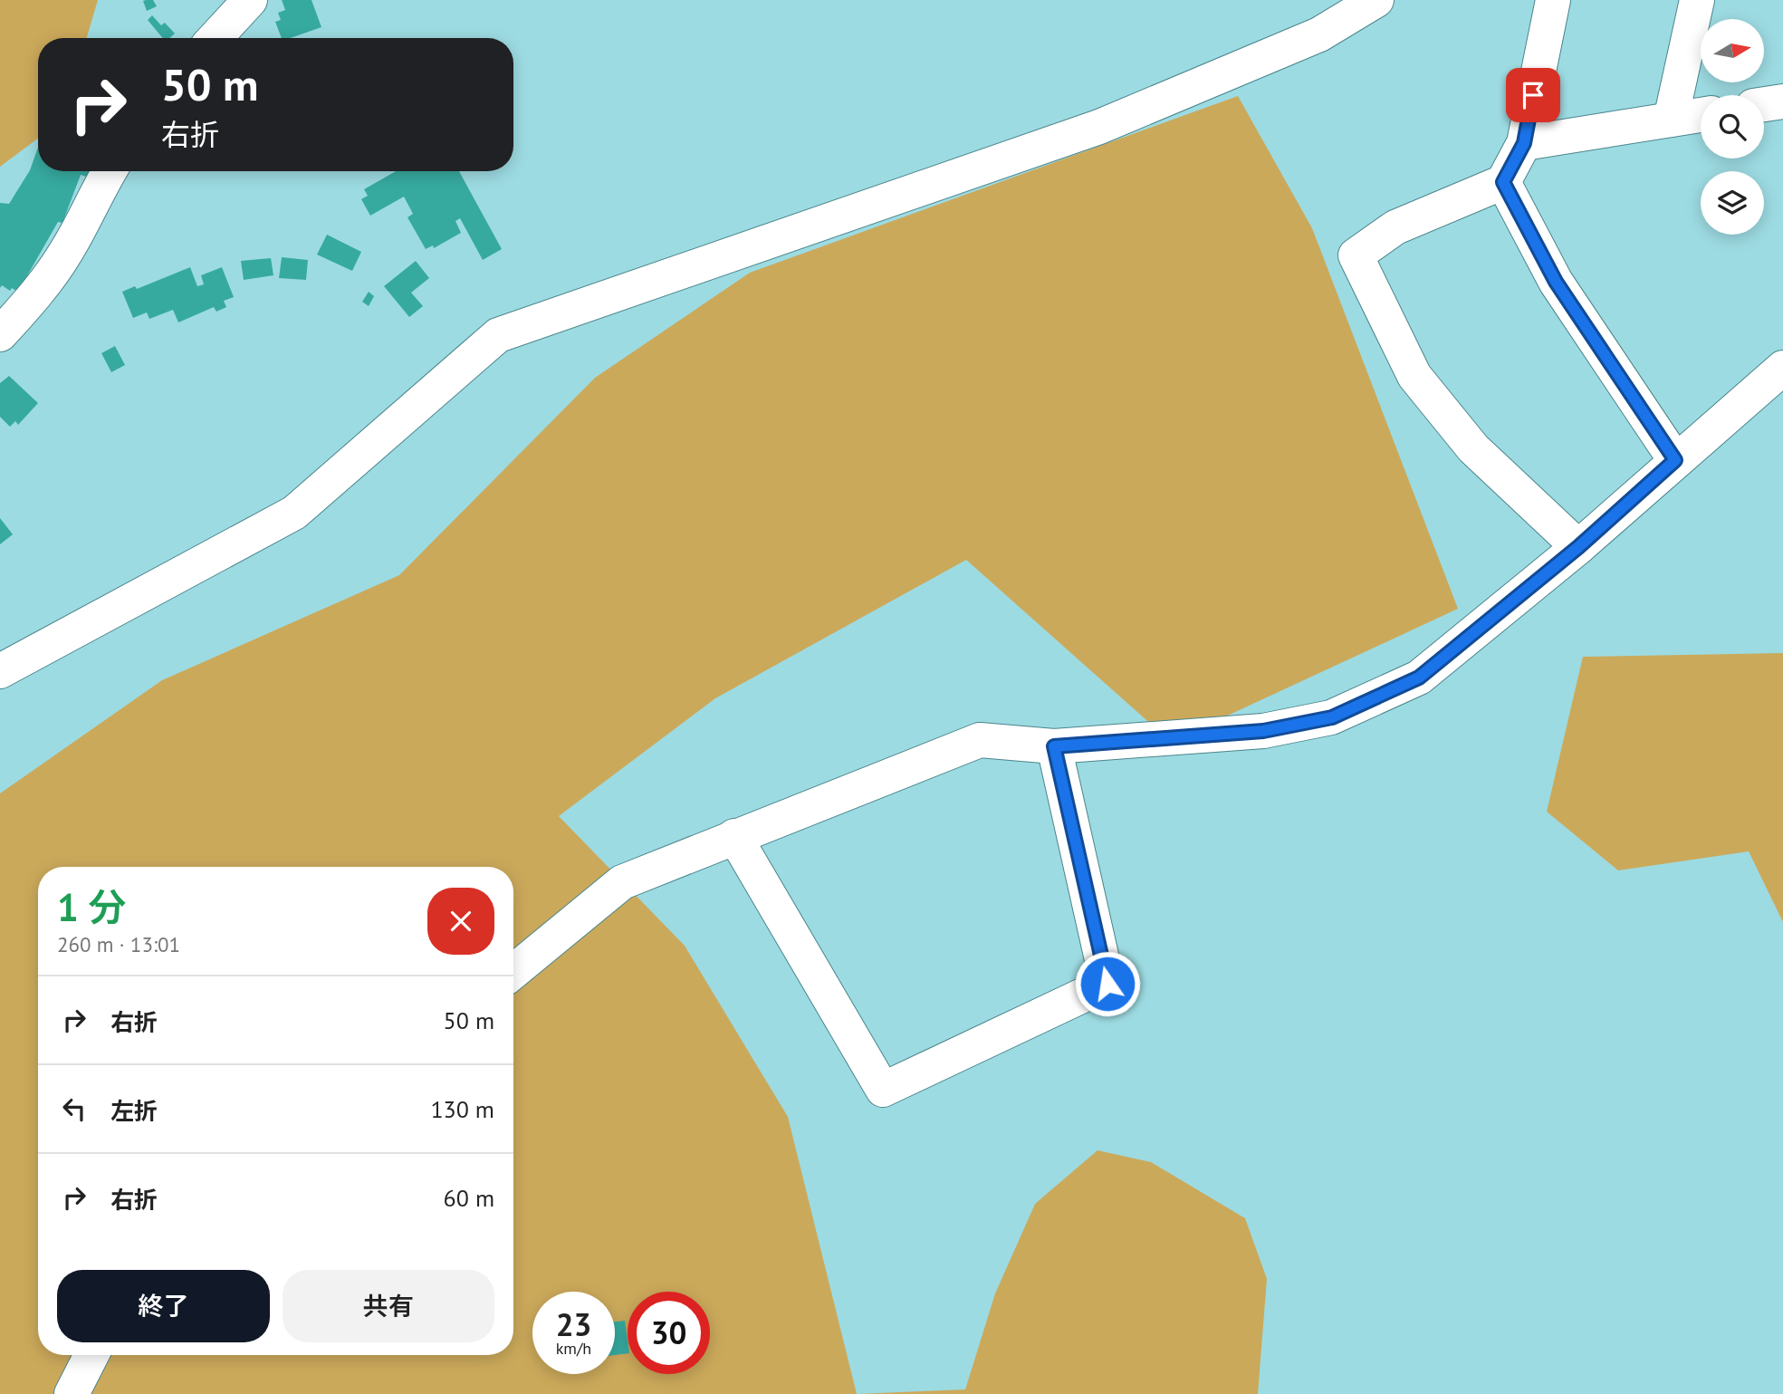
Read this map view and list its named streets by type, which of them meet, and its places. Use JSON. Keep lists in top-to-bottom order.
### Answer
{
  "north": "right",
  "page": {
    "turn": ["50 m", "右折"],
    "heading": ["1 分", "260 m · 13:01"],
    "list": [
      {
        "name": "右折",
        "value": "50 m"
      },
      {
        "name": "左折",
        "value": "130 m"
      },
      {
        "name": "右折",
        "value": "60 m"
      }
    ],
    "buttons": ["終了", "共有"],
    "speed": "23 km/h",
    "limit": "30"
  }
}
